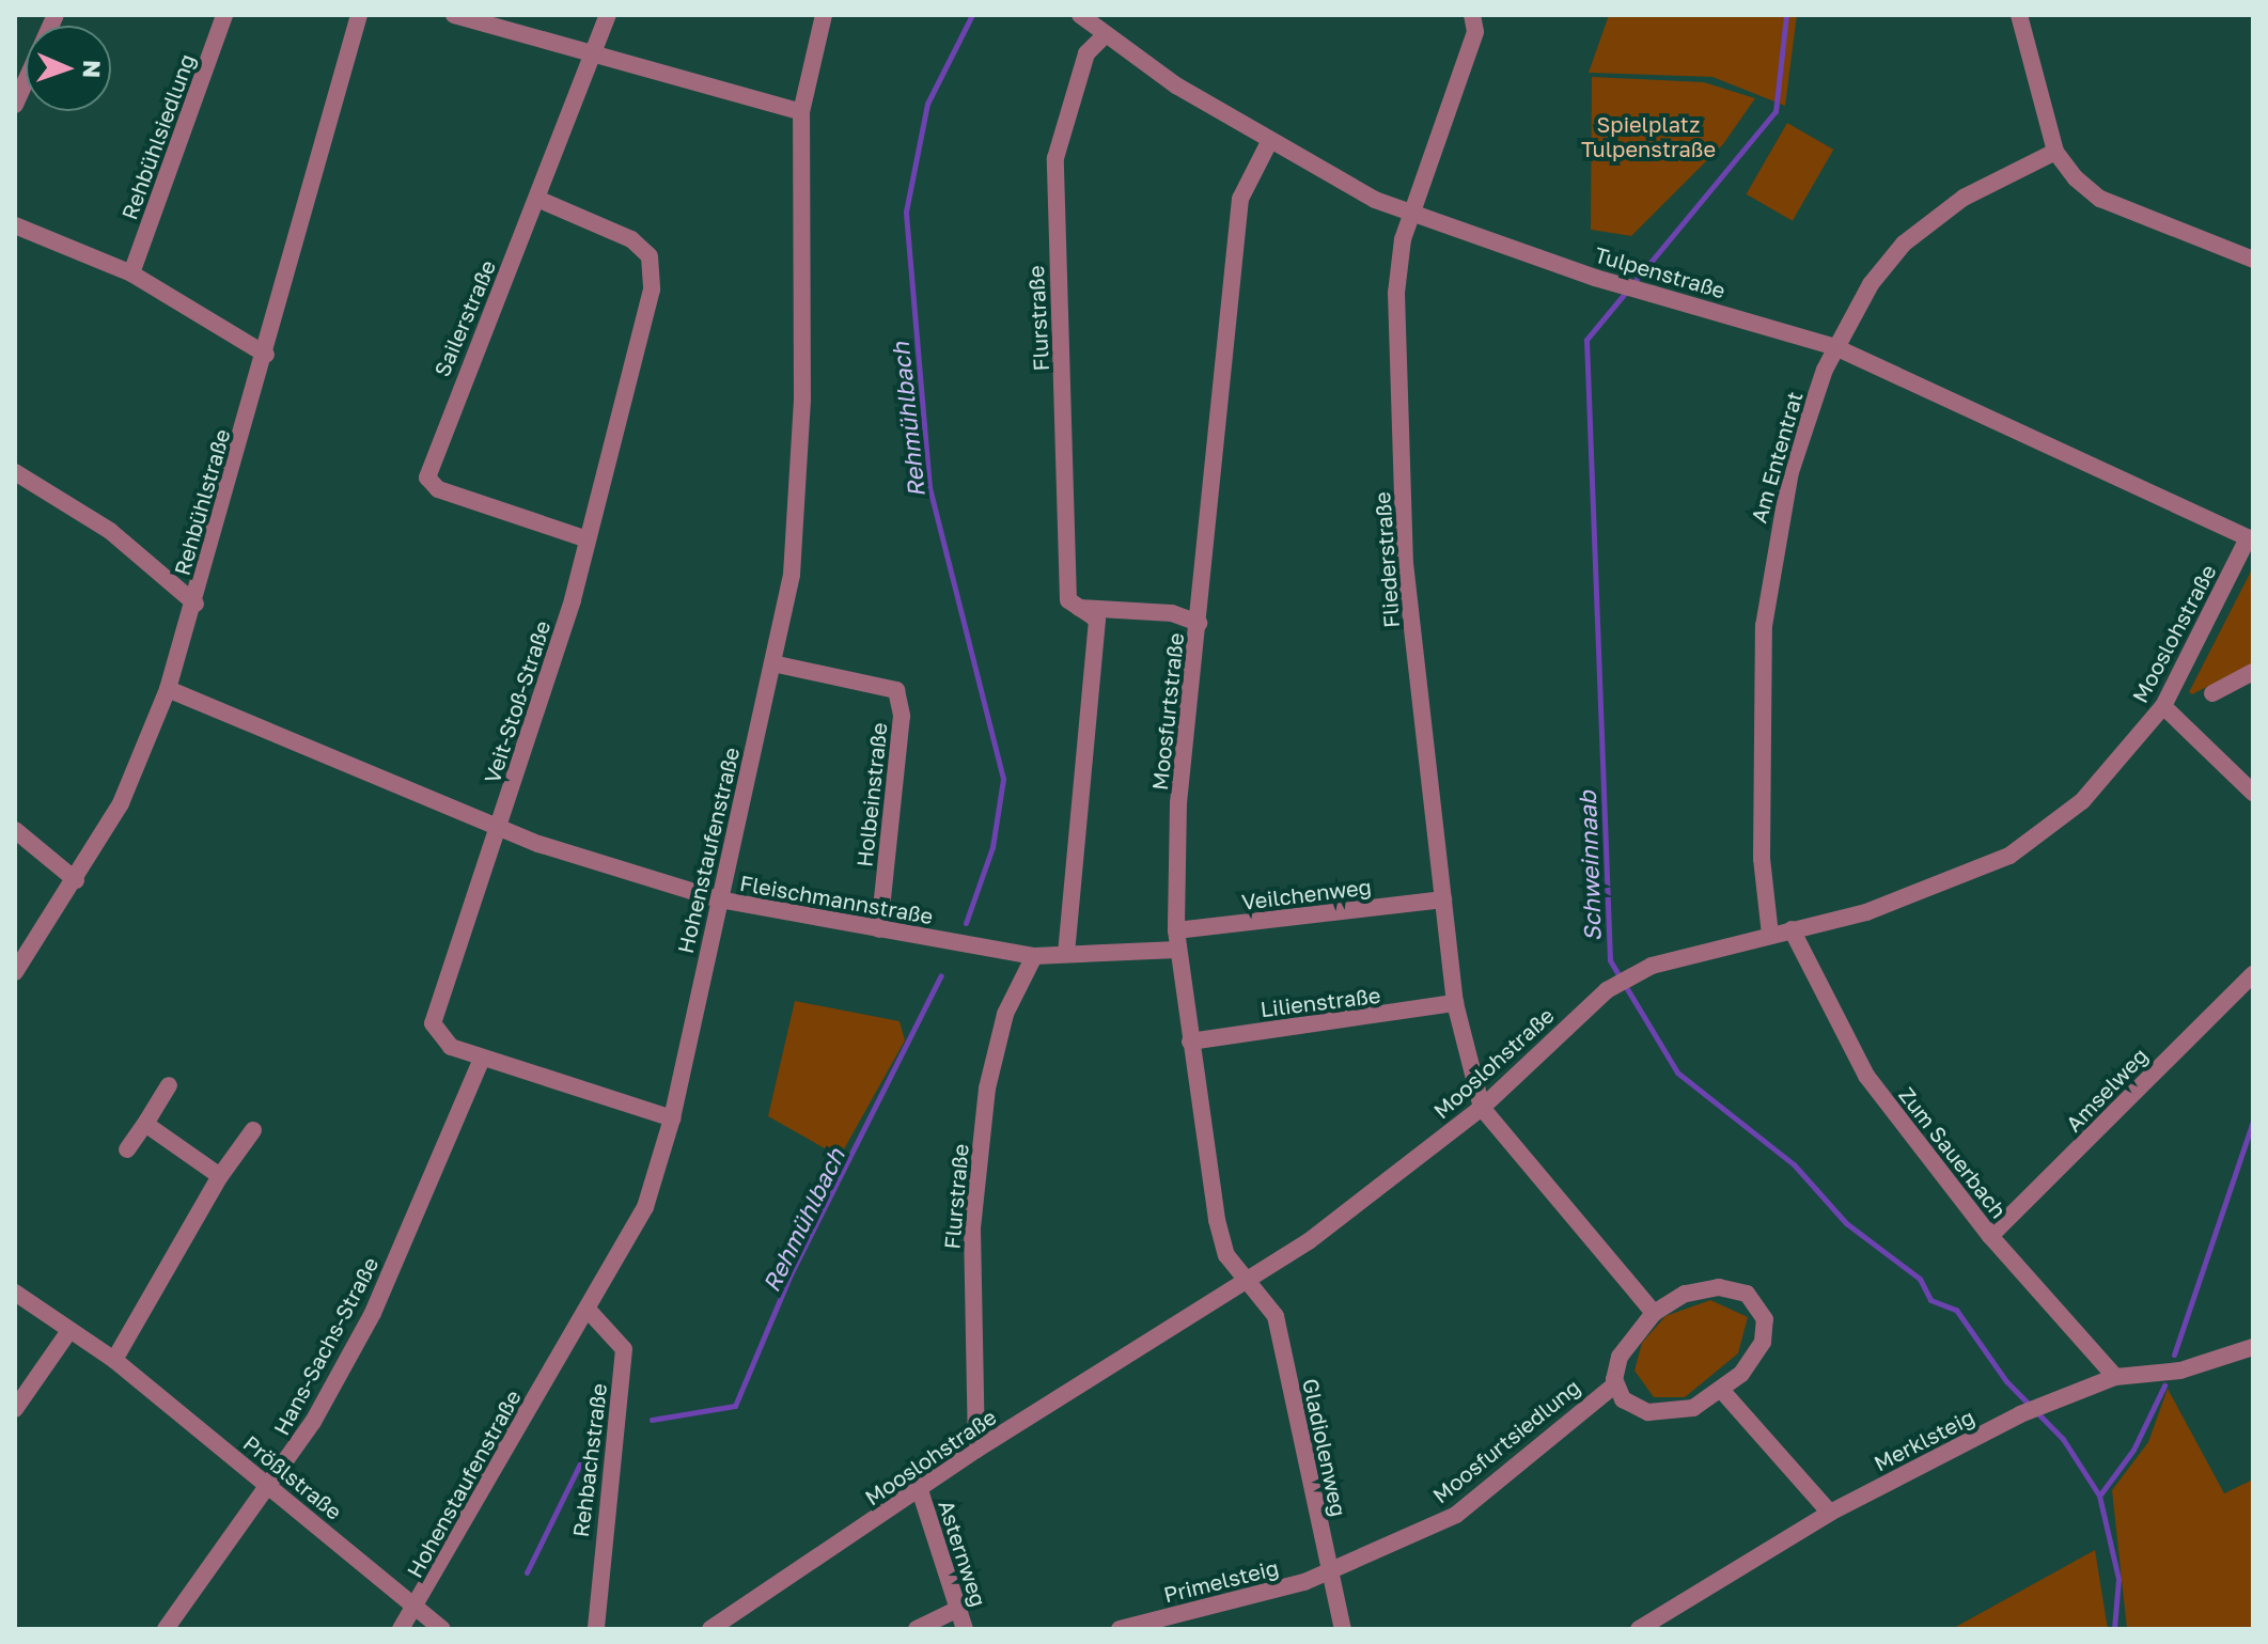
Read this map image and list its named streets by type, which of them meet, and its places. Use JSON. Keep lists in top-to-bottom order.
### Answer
{
  "streets": {
    "street": [
      "Rehbühlsiedlung",
      "Tulpenstraße",
      "Sailerstraße",
      "Flurstraße",
      "Am Ententrat",
      "Rehbühlstraße",
      "Fliederstraße",
      "Mooslohstraße",
      "Veit-Stoß-Straße",
      "Moosfurtstraße",
      "Holbeinstraße",
      "Hohenstaufenstraße",
      "Veilchenweg",
      "Fleischmannstraße",
      "Lilienstraße",
      "Amselweg",
      "Zum Sauerbach",
      "Hans-Sachs-Straße",
      "Merklsteig",
      "Moosfurtsiedlung",
      "Gladiolenweg",
      "Rehbachstraße",
      "Prößlstraße",
      "Asternweg",
      "Primelsteig"
    ]
  },
  "crossings": [
    ["Tulpenstraße", "Flurstraße"],
    ["Tulpenstraße", "Am Ententrat"],
    ["Tulpenstraße", "Fliederstraße"],
    ["Tulpenstraße", "Mooslohstraße"],
    ["Tulpenstraße", "Moosfurtstraße"],
    ["Sailerstraße", "Veit-Stoß-Straße"],
    ["Flurstraße", "Mooslohstraße"],
    ["Flurstraße", "Fleischmannstraße"],
    ["Am Ententrat", "Mooslohstraße"],
    ["Rehbühlstraße", "Fleischmannstraße"],
    ["Fliederstraße", "Mooslohstraße"],
    ["Fliederstraße", "Veilchenweg"],
    ["Fliederstraße", "Lilienstraße"],
    ["Mooslohstraße", "Moosfurtstraße"],
    ["Mooslohstraße", "Zum Sauerbach"],
    ["Mooslohstraße", "Gladiolenweg"],
    ["Mooslohstraße", "Asternweg"],
    ["Veit-Stoß-Straße", "Hohenstaufenstraße"],
    ["Veit-Stoß-Straße", "Fleischmannstraße"],
    ["Veit-Stoß-Straße", "Hans-Sachs-Straße"],
    ["Moosfurtstraße", "Veilchenweg"],
    ["Moosfurtstraße", "Fleischmannstraße"],
    ["Moosfurtstraße", "Lilienstraße"],
    ["Moosfurtstraße", "Gladiolenweg"],
    ["Holbeinstraße", "Hohenstaufenstraße"],
    ["Holbeinstraße", "Fleischmannstraße"],
    ["Hohenstaufenstraße", "Fleischmannstraße"],
    ["Hohenstaufenstraße", "Rehbachstraße"],
    ["Hohenstaufenstraße", "Prößlstraße"],
    ["Amselweg", "Zum Sauerbach"],
    ["Zum Sauerbach", "Merklsteig"],
    ["Hans-Sachs-Straße", "Prößlstraße"],
    ["Moosfurtsiedlung", "Gladiolenweg"],
    ["Moosfurtsiedlung", "Primelsteig"],
    ["Gladiolenweg", "Primelsteig"]
  ],
  "water": ["Rehmühlbach", "Schweinnaab"],
  "parks": ["Spielplatz Tulpenstraße"],
  "north": "right"
}
